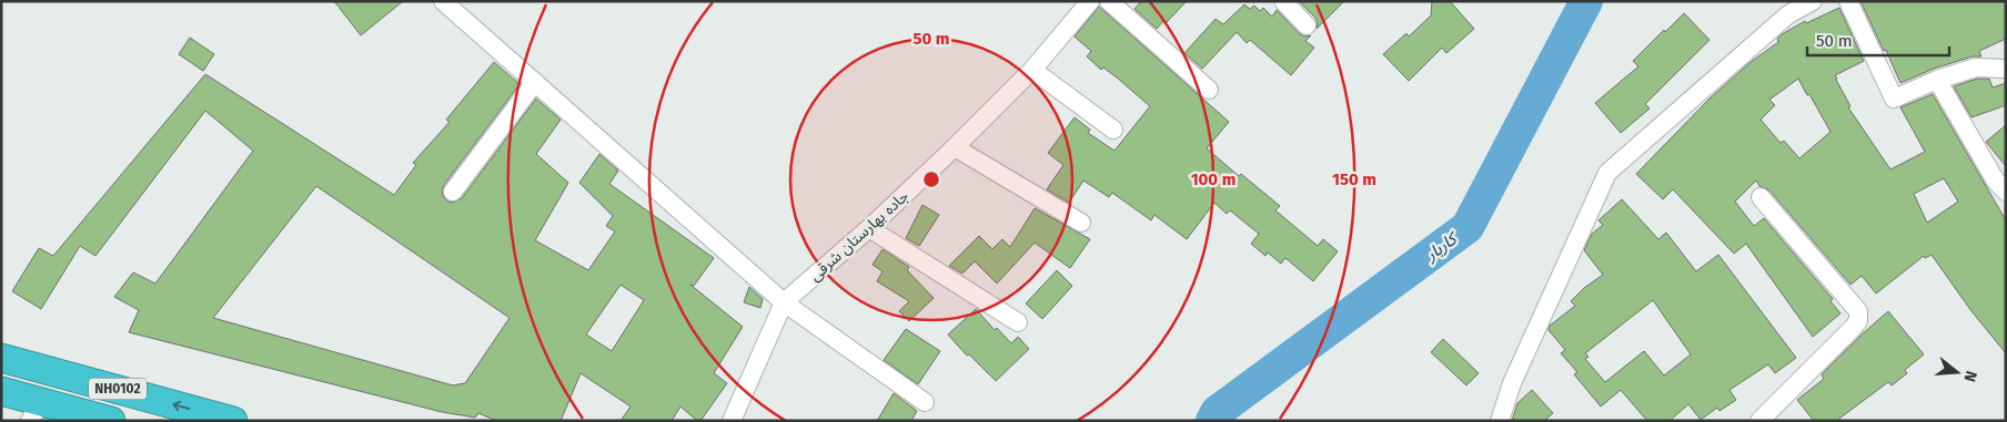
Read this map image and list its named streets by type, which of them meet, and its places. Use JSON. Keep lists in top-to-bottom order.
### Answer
{
  "streets": {
    "highway": ["NH0102"],
    "street": ["جاده بهارستان شرقی"]
  },
  "water": ["کاربار"],
  "scale_bar": "50 m",
  "north": "right",
  "rings": ["50 m", "100 m", "150 m"]
}
